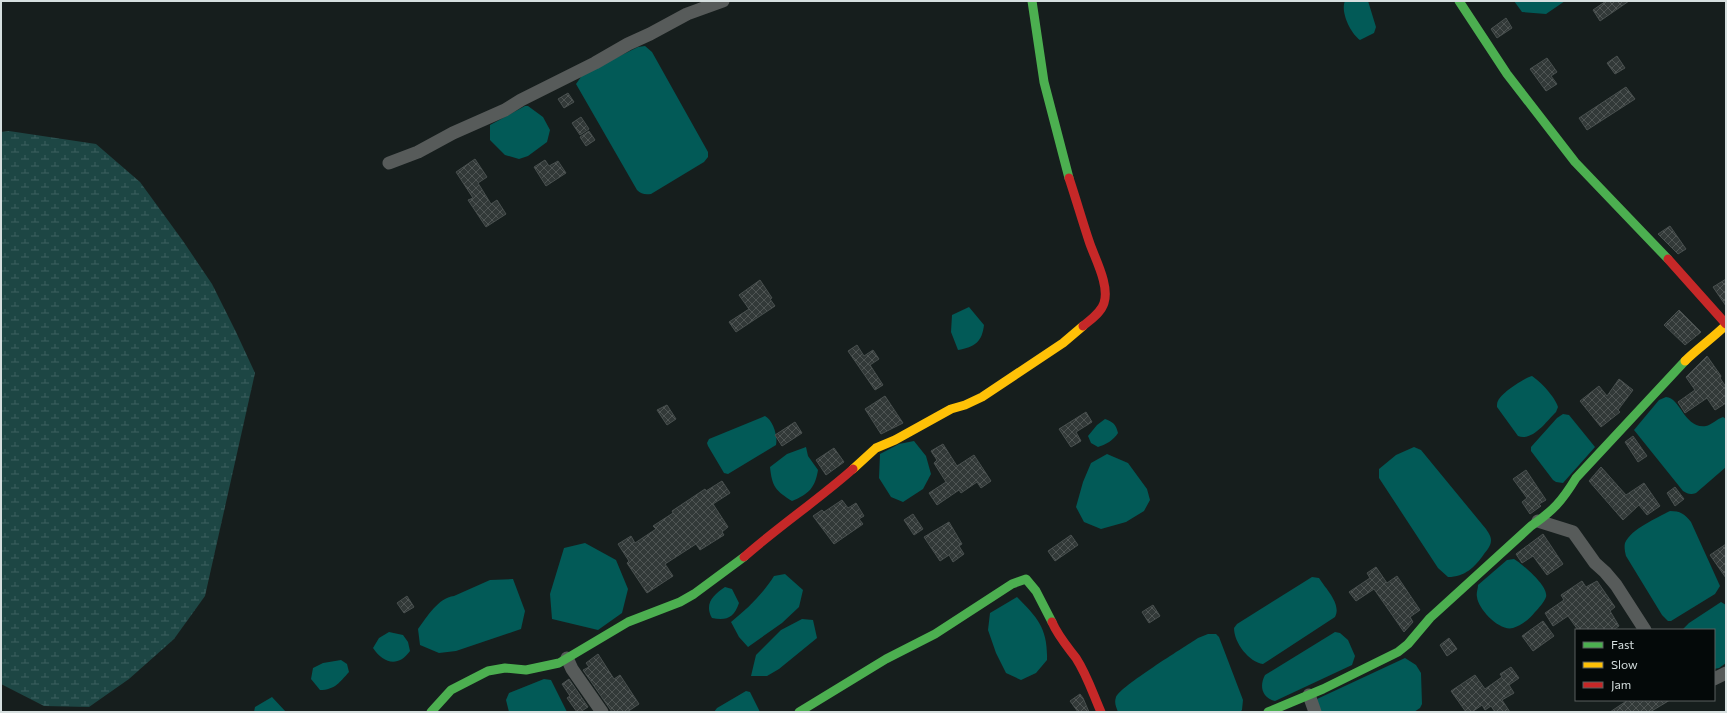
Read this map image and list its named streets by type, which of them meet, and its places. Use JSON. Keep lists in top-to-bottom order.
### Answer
{
  "legend": ["Fast", "Slow", "Jam"]
}
